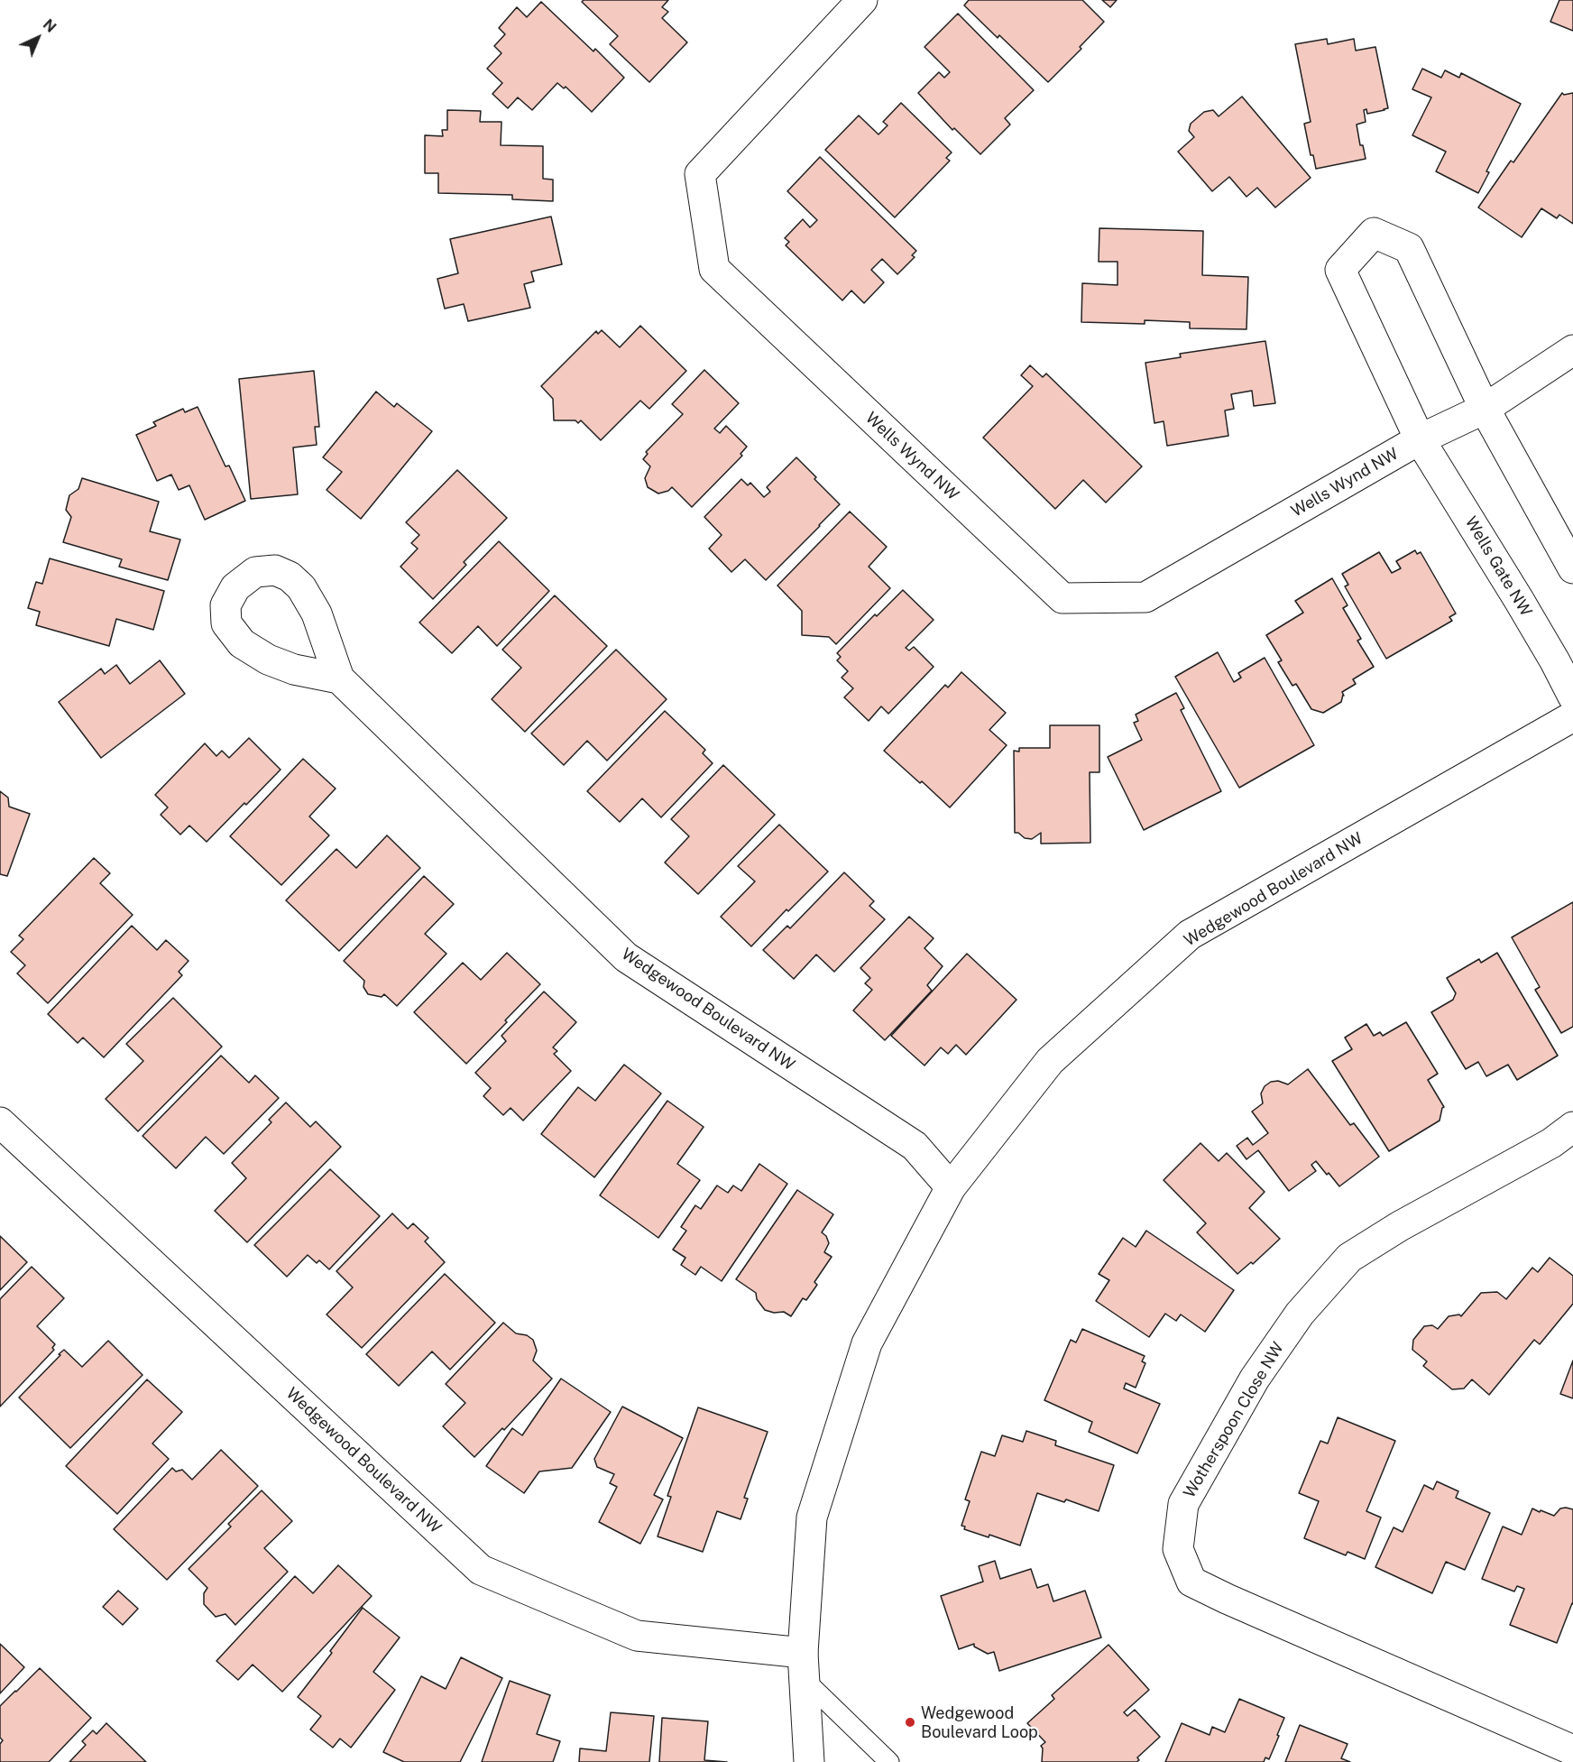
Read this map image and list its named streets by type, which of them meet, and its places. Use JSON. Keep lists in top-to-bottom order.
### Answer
{
  "streets": {
    "street": [
      "Wells Wynd NW",
      "Wells Gate NW",
      "Wedgewood Boulevard NW",
      "Wotherspoon Close NW"
    ]
  },
  "crossings": [
    ["Wells Wynd NW", "Wells Gate NW"]
  ],
  "places": ["Wedgewood Boulevard Loop"],
  "north": "top right"
}
